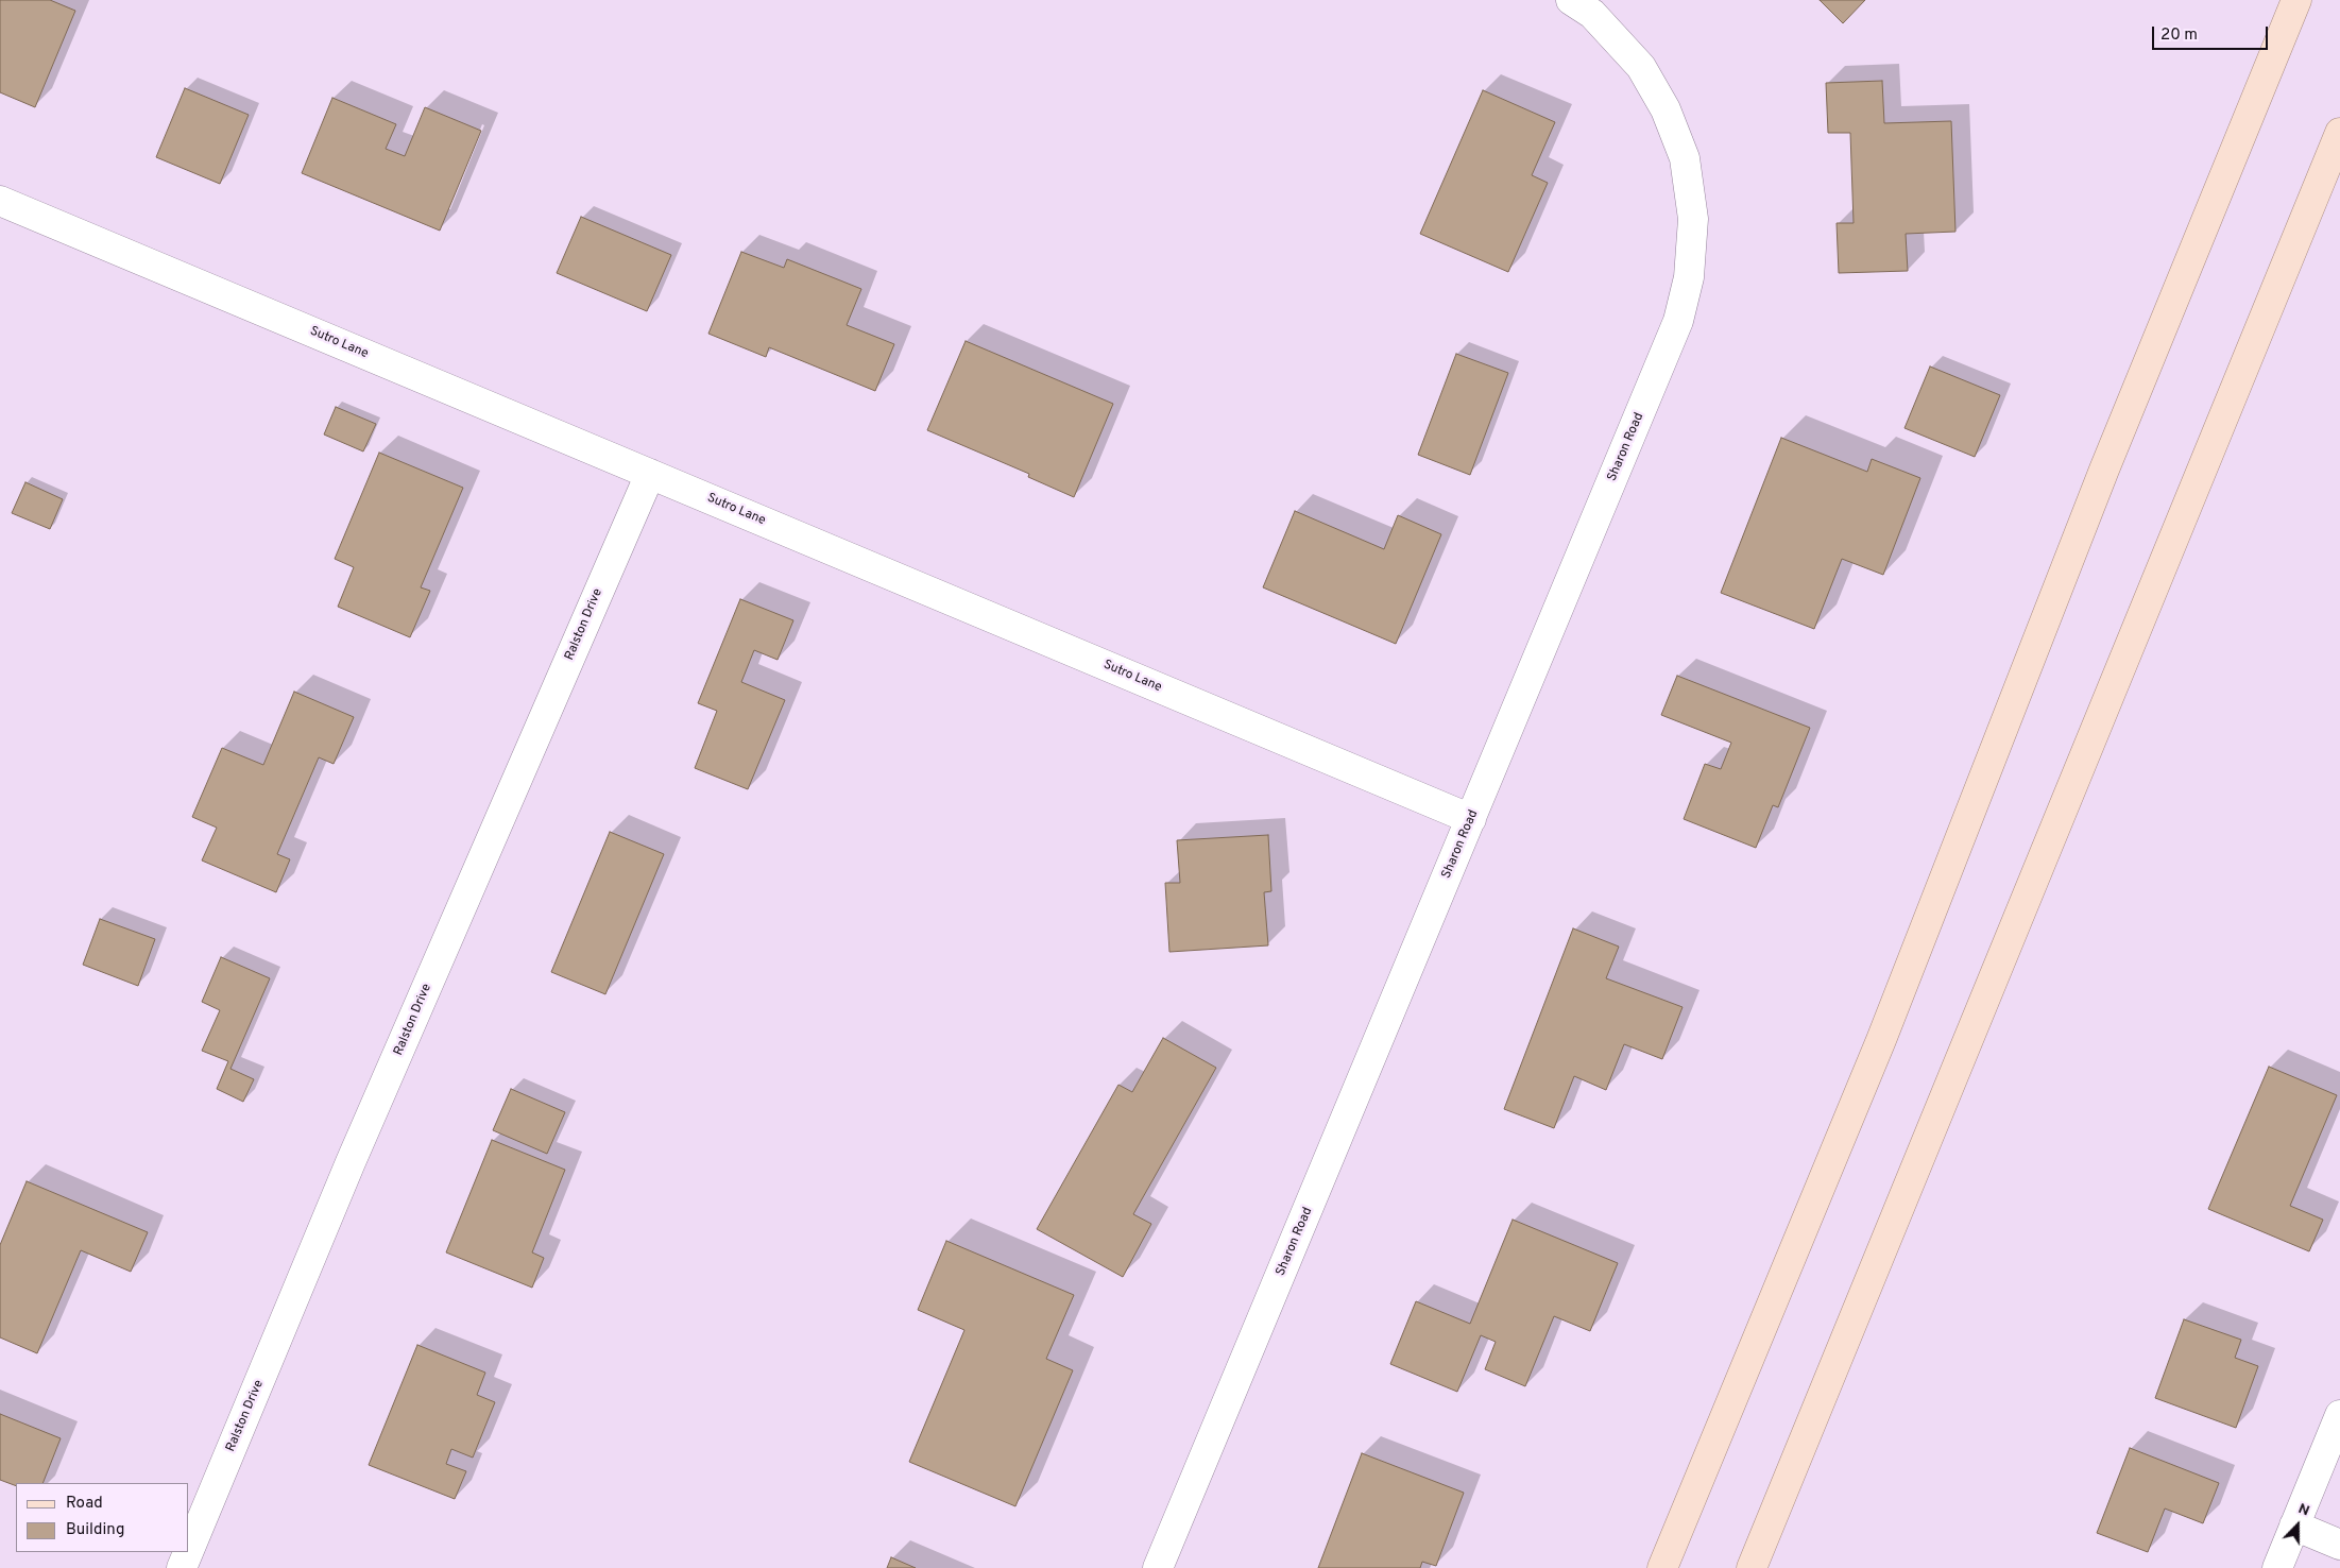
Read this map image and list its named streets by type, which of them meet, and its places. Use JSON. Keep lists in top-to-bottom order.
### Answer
{
  "streets": {
    "street": ["Sutro Lane", "Sharon Road", "Ralston Drive"]
  },
  "crossings": [
    ["Sutro Lane", "Sharon Road"],
    ["Sutro Lane", "Ralston Drive"]
  ],
  "legend": ["Road", "Building"],
  "scale_bar": "20 m",
  "north": "top"
}
